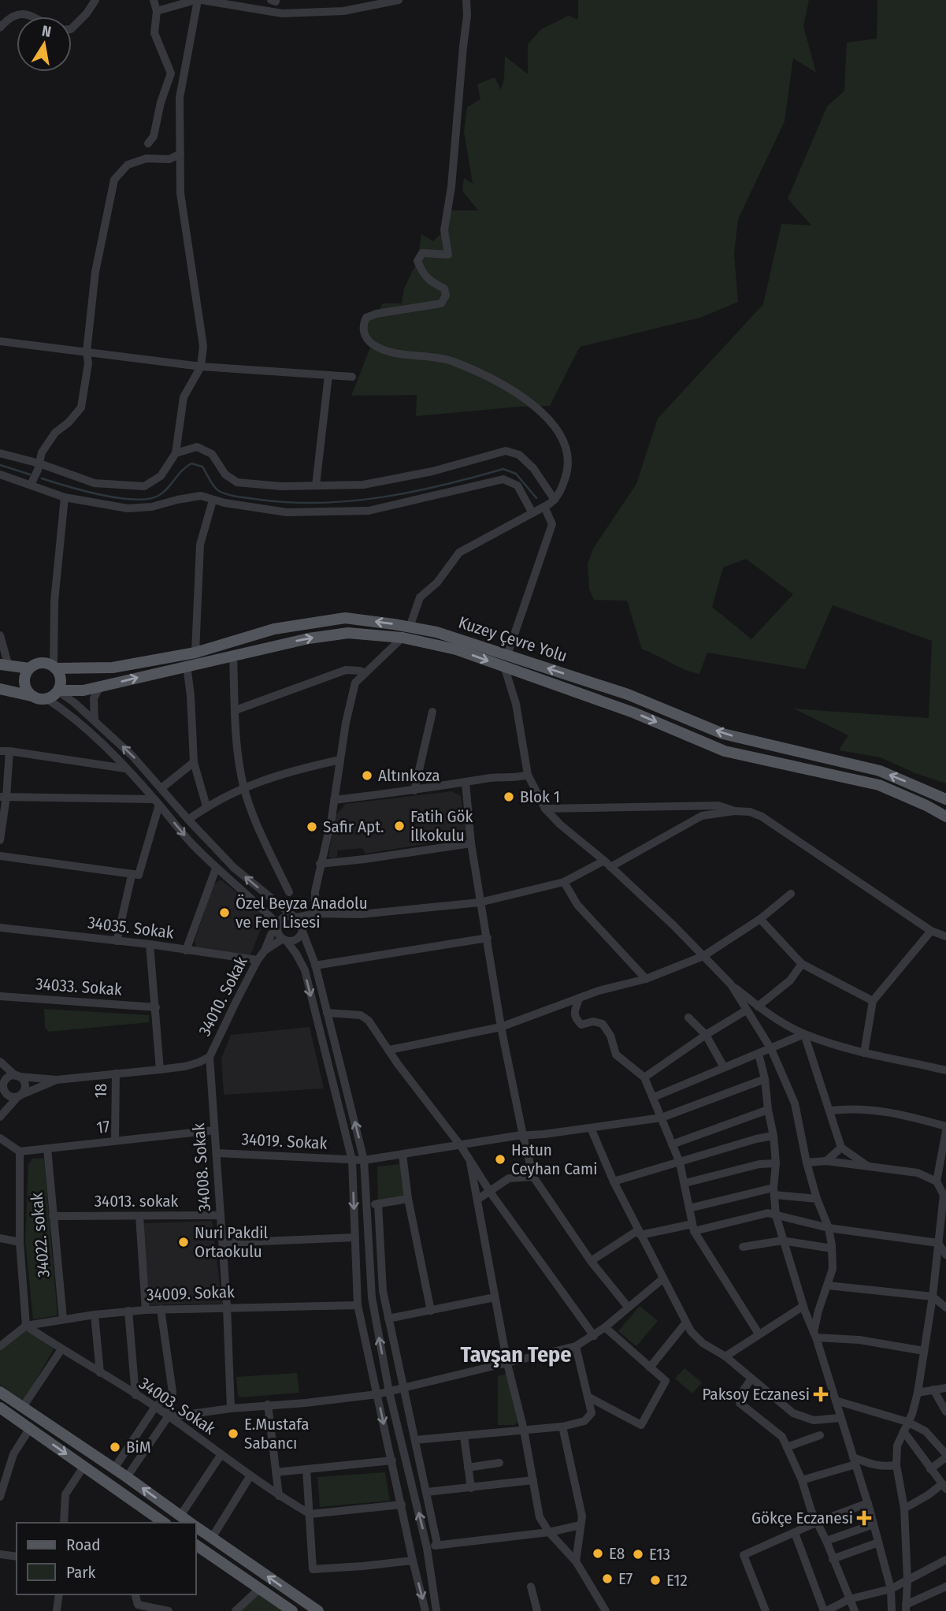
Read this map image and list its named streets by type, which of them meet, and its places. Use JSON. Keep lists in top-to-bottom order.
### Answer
{
  "streets": {
    "main road": ["Kuzey Çevre Yolu"],
    "street": [
      "34035. Sokak",
      "34033. Sokak",
      "34010. Sokak",
      "18",
      "17",
      "34019. Sokak",
      "34008. Sokak",
      "34013. sokak",
      "34022. sokak",
      "34009. Sokak",
      "34003. Sokak"
    ]
  },
  "crossings": [
    ["34035. Sokak", "34010. Sokak"],
    ["34010. Sokak", "34008. Sokak"],
    ["18", "17"],
    ["17", "34008. Sokak"],
    ["17", "34022. sokak"],
    ["34019. Sokak", "34008. Sokak"],
    ["34008. Sokak", "34013. sokak"],
    ["34008. Sokak", "34009. Sokak"],
    ["34013. sokak", "34022. sokak"],
    ["34022. sokak", "34009. Sokak"],
    ["34009. Sokak", "34003. Sokak"]
  ],
  "districts": ["Tavşan Tepe"],
  "places": {
    "other": [
      "Altınkoza",
      "Blok 1",
      "Fatih Gök İlkokulu",
      "Safir Apt.",
      "Özel Beyza Anadolu ve Fen Lisesi",
      "Hatun Ceyhan Cami",
      "Nuri Pakdil Ortaokulu",
      "E.Mustafa Sabancı",
      "BiM",
      "E8",
      "E13",
      "E7",
      "E12"
    ],
    "health": ["Paksoy Eczanesi", "Gökçe Eczanesi"]
  },
  "legend": ["Road", "Park"],
  "north": "top"
}
